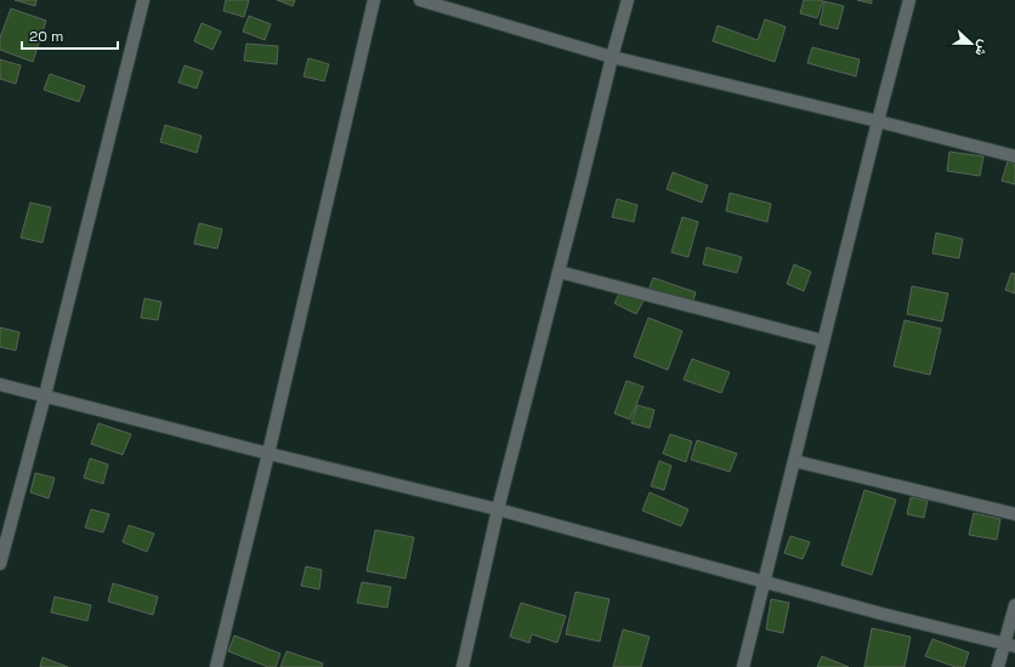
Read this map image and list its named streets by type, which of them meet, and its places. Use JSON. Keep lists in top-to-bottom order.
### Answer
{
  "scale_bar": "20 m",
  "north": "right"
}
